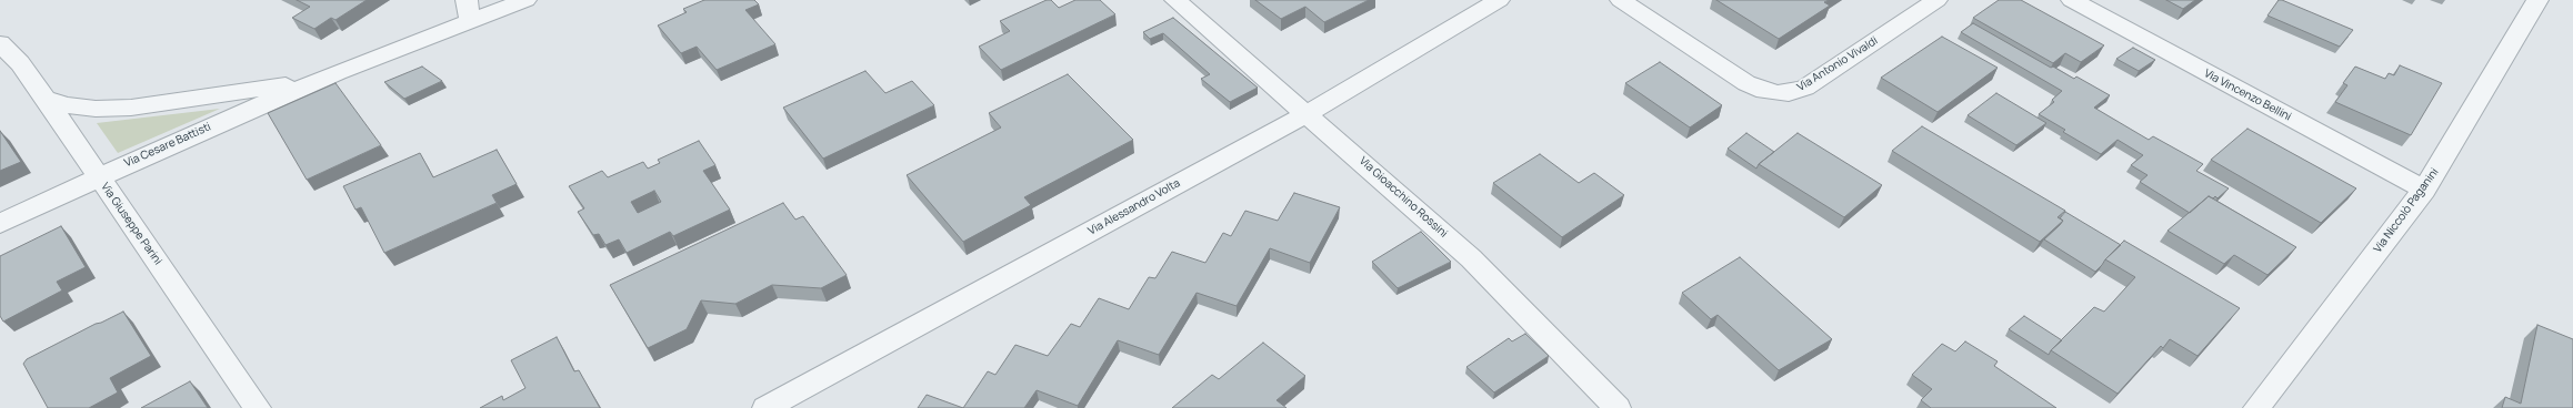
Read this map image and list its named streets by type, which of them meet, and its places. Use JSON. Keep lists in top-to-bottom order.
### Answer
{
  "streets": {
    "street": [
      "Via Antonio Vivaldi",
      "Via Vincenzo Bellini",
      "Via Cesare Battisti",
      "Via Gioacchino Rossini",
      "Via Alessandro Volta",
      "Via Niccolò Paganini",
      "Via Giuseppe Parini"
    ]
  },
  "crossings": [
    ["Via Vincenzo Bellini", "Via Niccolò Paganini"],
    ["Via Cesare Battisti", "Via Giuseppe Parini"],
    ["Via Gioacchino Rossini", "Via Alessandro Volta"]
  ]
}
